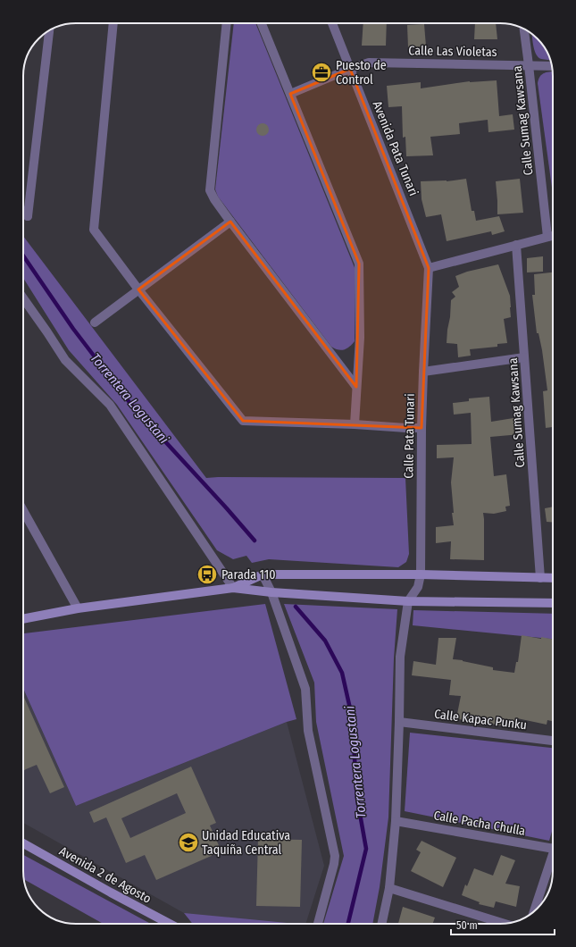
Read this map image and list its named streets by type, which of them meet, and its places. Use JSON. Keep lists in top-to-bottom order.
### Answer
{
  "streets": {
    "main road": ["Avenida 2 de Agosto"],
    "street": [
      "Calle Las Violetas",
      "Calle Sumag Kawsana",
      "Avenida Pata Tunari",
      "Calle Pata Tunari",
      "Calle Kapac Punku",
      "Calle Pacha Chulla"
    ]
  },
  "crossings": [
    ["Calle Las Violetas", "Calle Sumag Kawsana"],
    ["Calle Las Violetas", "Avenida Pata Tunari"],
    ["Avenida Pata Tunari", "Calle Pata Tunari"]
  ],
  "water": ["Torrentera Logustani"],
  "places": {
    "office": ["Puesto de Control"],
    "bus stop": ["Parada 110"],
    "school or university": ["Unidad Educativa Taquiña Central"]
  },
  "scale_bar": "50 m"
}
